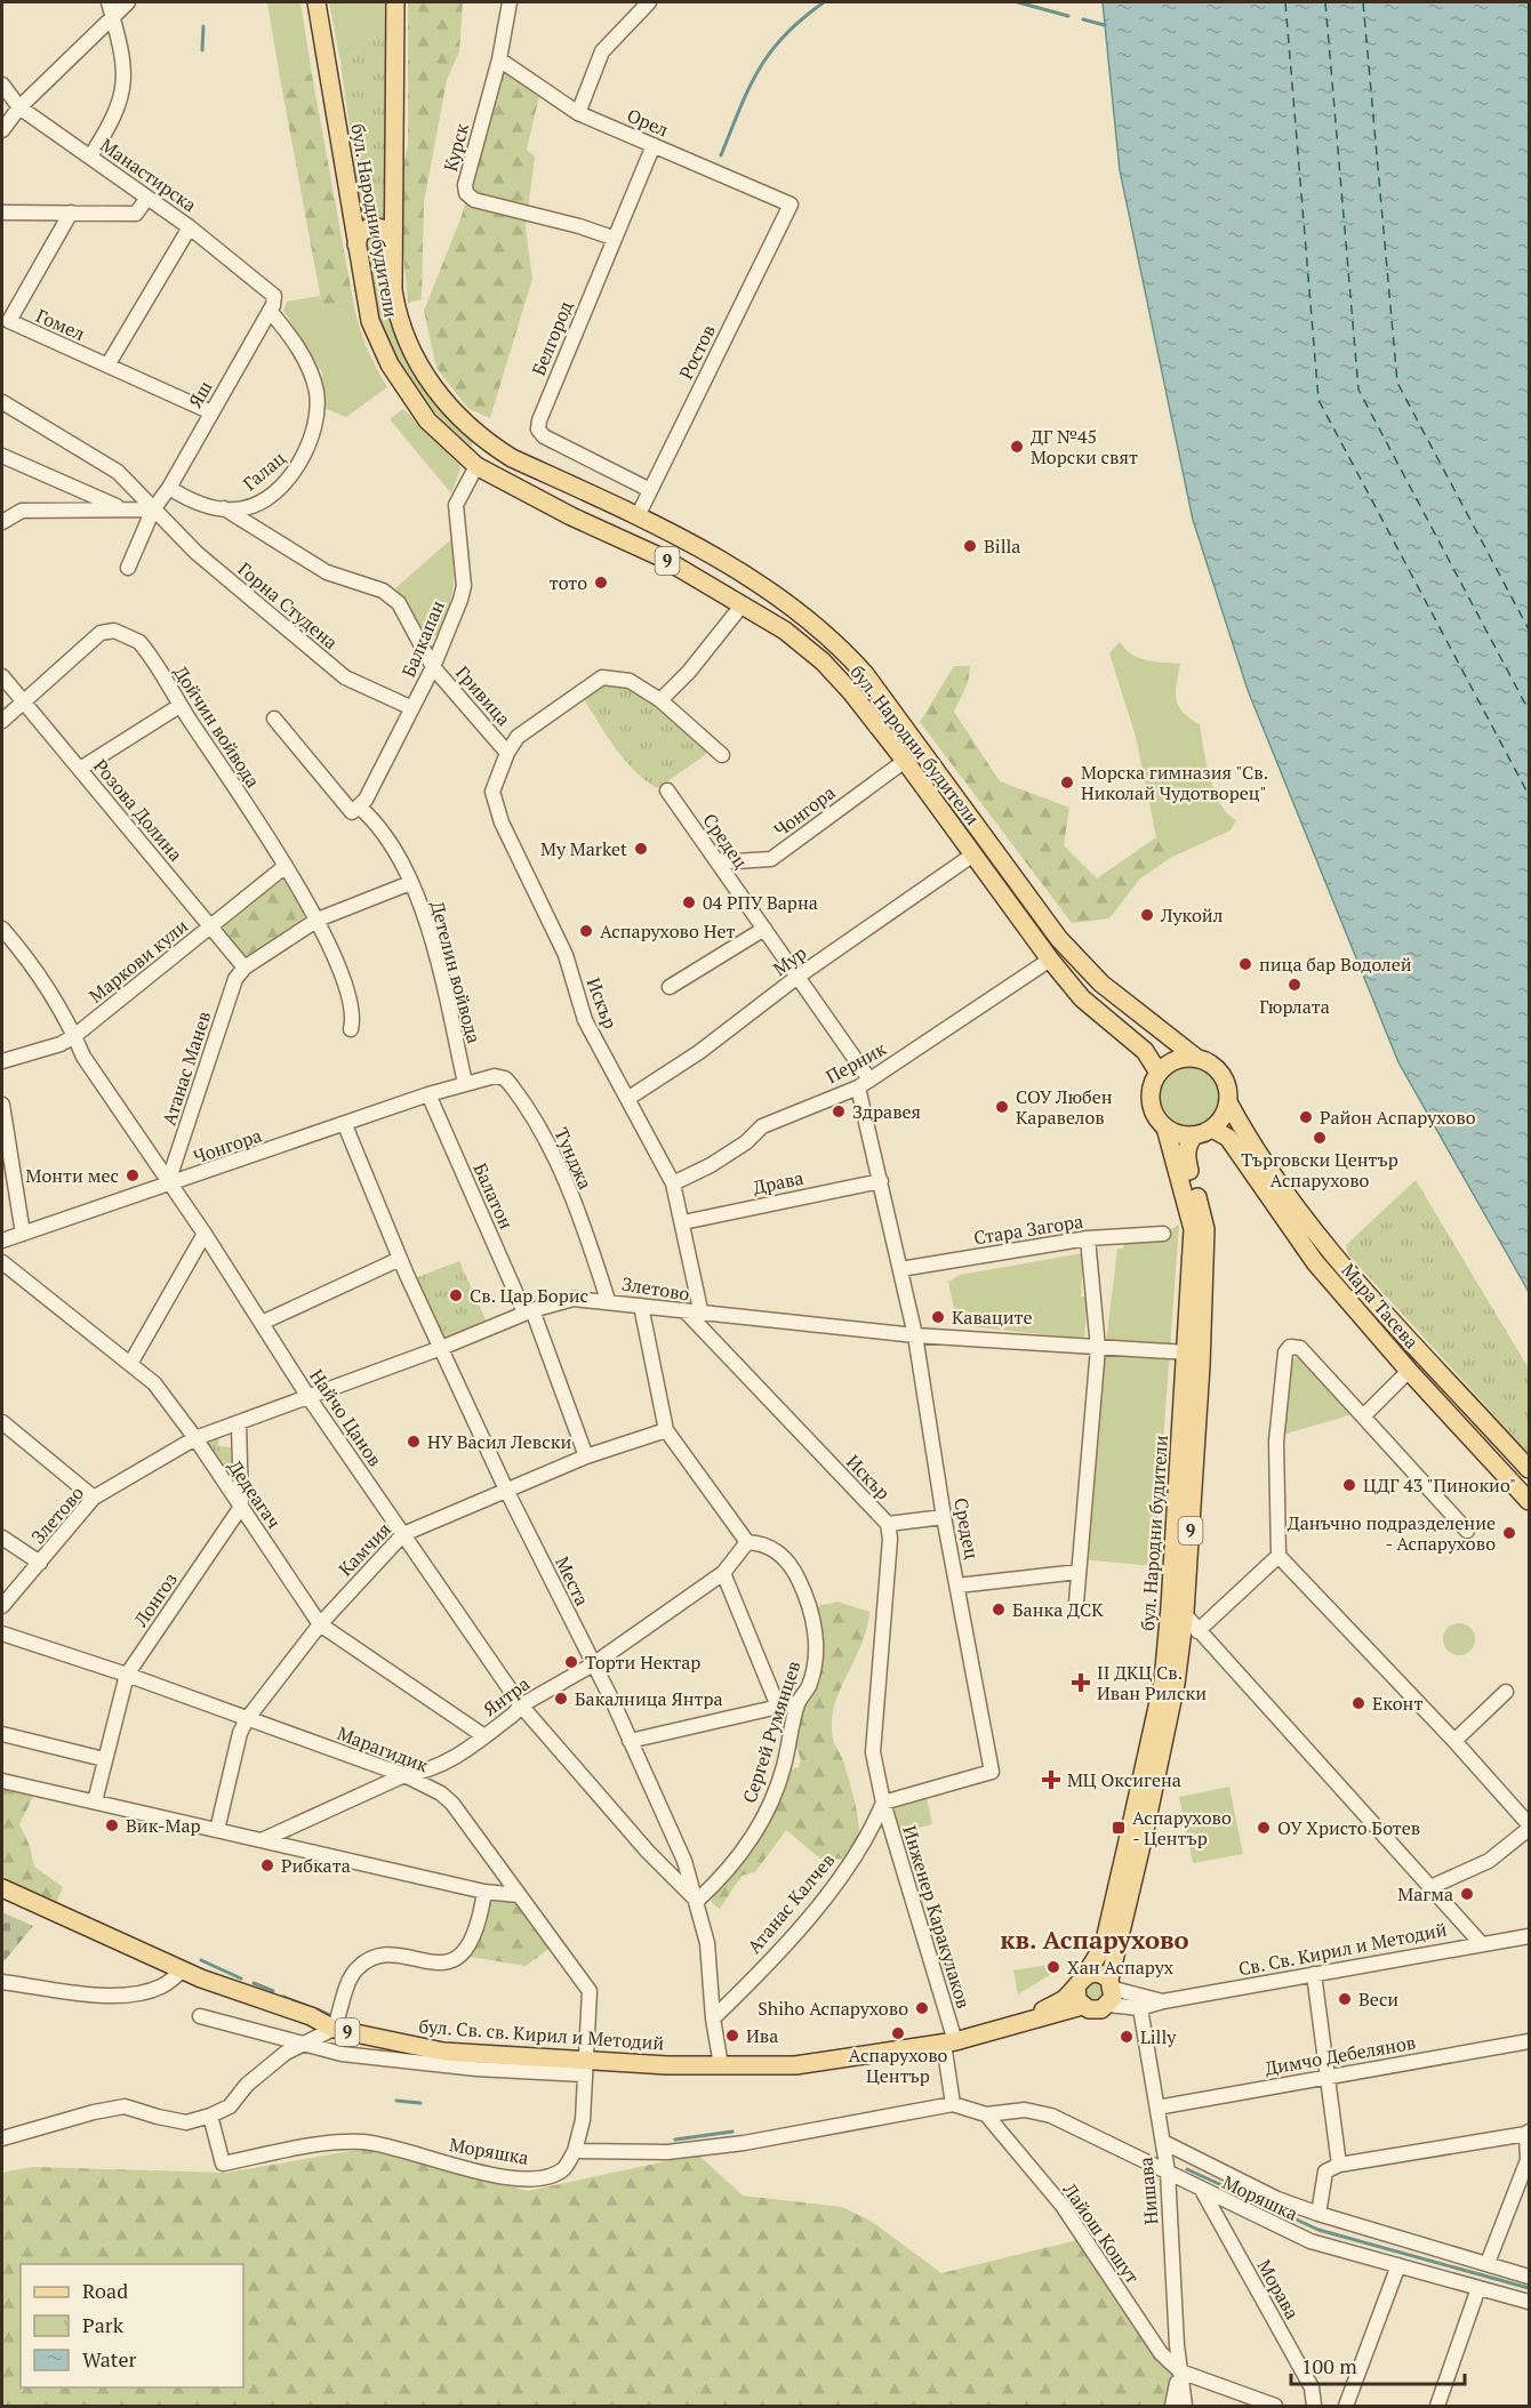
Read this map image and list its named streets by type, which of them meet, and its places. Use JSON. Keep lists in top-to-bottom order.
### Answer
{
  "streets": {
    "main road": [
      "бул. Народни будители",
      "9",
      "Мара Тасева",
      "бул. Св. св. Кирил и Методий"
    ],
    "street": [
      "Орел",
      "Курск",
      "Манастирска",
      "Гомел",
      "Белгород",
      "Ростов",
      "Яш",
      "Галац",
      "Горна Студена",
      "Балкапан",
      "Гривица",
      "Дойчин войвода",
      "Розова Долина",
      "Чонгора",
      "Средец",
      "Маркови кули",
      "Мур",
      "Детелин войвода",
      "Искър",
      "Перник",
      "Атанас Манев",
      "Тунджа",
      "Драва",
      "Балатон",
      "Стара Загора",
      "Злетово",
      "Найчо Цанов",
      "Дедеагач",
      "Камчия",
      "Места",
      "Лонгоз",
      "Янтра",
      "Сергей Румянцев",
      "Марагидик",
      "Атанас Калчев",
      "Инженер Каракулаков",
      "Св. Св. Кирил и Методий",
      "Димчо Дебелянов",
      "Моряшка",
      "Нишава",
      "Лайош Кошут",
      "Морава"
    ]
  },
  "crossings": [
    ["Орел", "Курск"],
    ["Орел", "Белгород"],
    ["Орел", "Ростов"],
    ["Курск", "Белгород"],
    ["Манастирска", "Яш"],
    ["бул. Народни будители", "Ростов"],
    ["бул. Народни будители", "9"],
    ["бул. Народни будители", "Балкапан"],
    ["бул. Народни будители", "Чонгора"],
    ["бул. Народни будители", "Мур"],
    ["бул. Народни будители", "Перник"],
    ["бул. Народни будители", "Злетово"],
    ["бул. Народни будители", "Мара Тасева"],
    ["бул. Народни будители", "Св. Св. Кирил и Методий"],
    ["Гомел", "Яш"],
    ["Белгород", "Ростов"],
    ["Яш", "Галац"],
    ["Яш", "Горна Студена"],
    ["Галац", "Гривица"],
    ["9", "Мара Тасева"],
    ["9", "Св. Св. Кирил и Методий"],
    ["9", "бул. Св. св. Кирил и Методий"],
    ["Горна Студена", "Балкапан"],
    ["Балкапан", "Гривица"],
    ["Балкапан", "Детелин войвода"],
    ["Гривица", "Искър"],
    ["Дойчин войвода", "Розова Долина"],
    ["Дойчин войвода", "Маркови кули"],
    ["Розова Долина", "Маркови кули"],
    ["Розова Долина", "Атанас Манев"],
    ["Чонгора", "Средец"],
    ["Чонгора", "Детелин войвода"],
    ["Чонгора", "Атанас Манев"],
    ["Чонгора", "Тунджа"],
    ["Чонгора", "Балатон"],
    ["Чонгора", "Найчо Цанов"],
    ["Чонгора", "Места"],
    ["Средец", "Мур"],
    ["Средец", "Искър"],
    ["Средец", "Перник"],
    ["Средец", "Драва"],
    ["Средец", "Стара Загора"],
    ["Средец", "Злетово"],
    ["Средец", "Атанас Калчев"],
    ["Средец", "Инженер Каракулаков"],
    ["Маркови кули", "Найчо Цанов"],
    ["Мур", "Искър"],
    ["Детелин войвода", "Тунджа"],
    ["Искър", "Перник"],
    ["Искър", "Драва"],
    ["Искър", "Злетово"],
    ["Искър", "Атанас Калчев"],
    ["Искър", "Инженер Каракулаков"],
    ["Атанас Манев", "Найчо Цанов"],
    ["Тунджа", "Злетово"],
    ["Балатон", "Злетово"],
    ["Балатон", "Камчия"],
    ["Злетово", "Найчо Цанов"],
    ["Злетово", "Дедеагач"],
    ["Злетово", "Места"],
    ["Найчо Цанов", "Камчия"],
    ["Найчо Цанов", "Места"],
    ["Найчо Цанов", "Янтра"],
    ["Найчо Цанов", "Сергей Румянцев"],
    ["Дедеагач", "Камчия"],
    ["Дедеагач", "Лонгоз"],
    ["Дедеагач", "Янтра"],
    ["Камчия", "Места"],
    ["Камчия", "Марагидик"],
    ["Места", "Янтра"],
    ["Места", "Сергей Румянцев"],
    ["Места", "Атанас Калчев"],
    ["Места", "бул. Св. св. Кирил и Методий"],
    ["Лонгоз", "Марагидик"],
    ["Янтра", "Сергей Румянцев"],
    ["Янтра", "Марагидик"],
    ["Марагидик", "бул. Св. св. Кирил и Методий"],
    ["Марагидик", "Моряшка"],
    ["Атанас Калчев", "Инженер Каракулаков"],
    ["Инженер Каракулаков", "бул. Св. св. Кирил и Методий"],
    ["Св. Св. Кирил и Методий", "Нишава"],
    ["Димчо Дебелянов", "Нишава"],
    ["Моряшка", "Нишава"],
    ["Моряшка", "Лайош Кошут"],
    ["Моряшка", "Морава"],
    ["Нишава", "Лайош Кошут"]
  ],
  "districts": ["кв. Аспарухово"],
  "places": {
    "other": [
      "ДГ №45 Морски свят",
      "Billa",
      "тото",
      "Морска гимназия \"Св. Николай Чудотворец\"",
      "My Market",
      "04 РПУ Варна",
      "Лукойл",
      "Аспарухово Нет",
      "пица бар Водолей",
      "Гюрлата",
      "СОУ Любен Каравелов",
      "Здравея",
      "Район Аспарухово",
      "Търговски Център Аспарухово",
      "Монти мес",
      "Св. Цар Борис",
      "Каваците",
      "НУ Васил Левски",
      "ЦДГ 43 \"Пинокио\"",
      "Данъчно подразделение - Аспарухово",
      "Банка ДСК",
      "Торти Нектар",
      "Бакалница Янтра",
      "Еконт",
      "Вик-Мар",
      "ОУ Христо Ботев",
      "Рибката",
      "Магма",
      "Хан Аспарух",
      "Веси",
      "Shiho Аспарухово",
      "Аспарухово Център",
      "Ива",
      "Lilly"
    ],
    "health": ["II ДКЦ Св. Иван Рилски", "МЦ Оксигена"],
    "transit": ["Аспарухово - Център"]
  },
  "legend": ["Road", "Park", "Water"],
  "scale_bar": "100 m"
}
